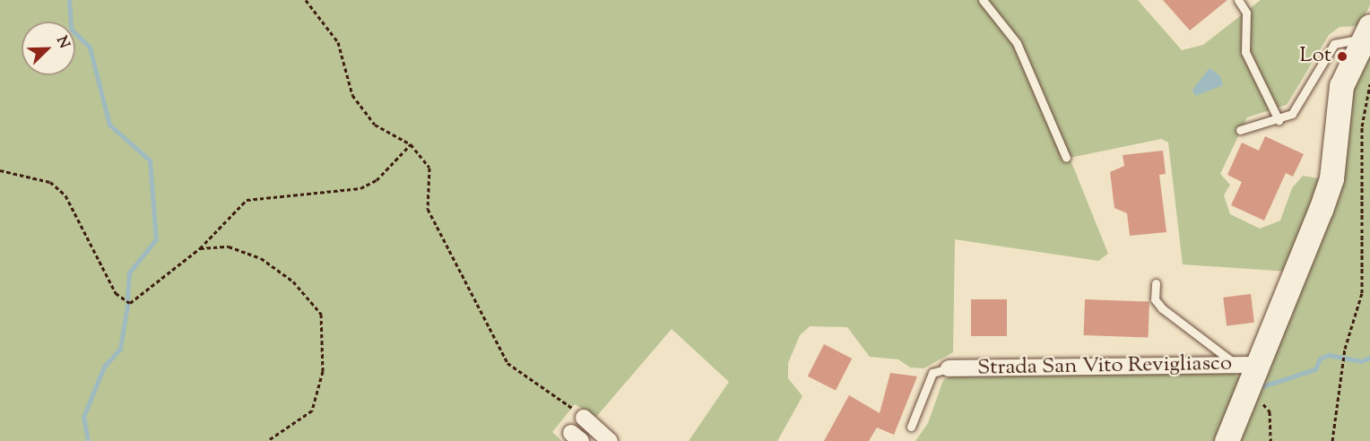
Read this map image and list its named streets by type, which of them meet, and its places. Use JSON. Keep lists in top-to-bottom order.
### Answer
{
  "streets": {
    "street": ["Strada San Vito Revigliasco"]
  },
  "places": ["Lot"],
  "north": "top right"
}
